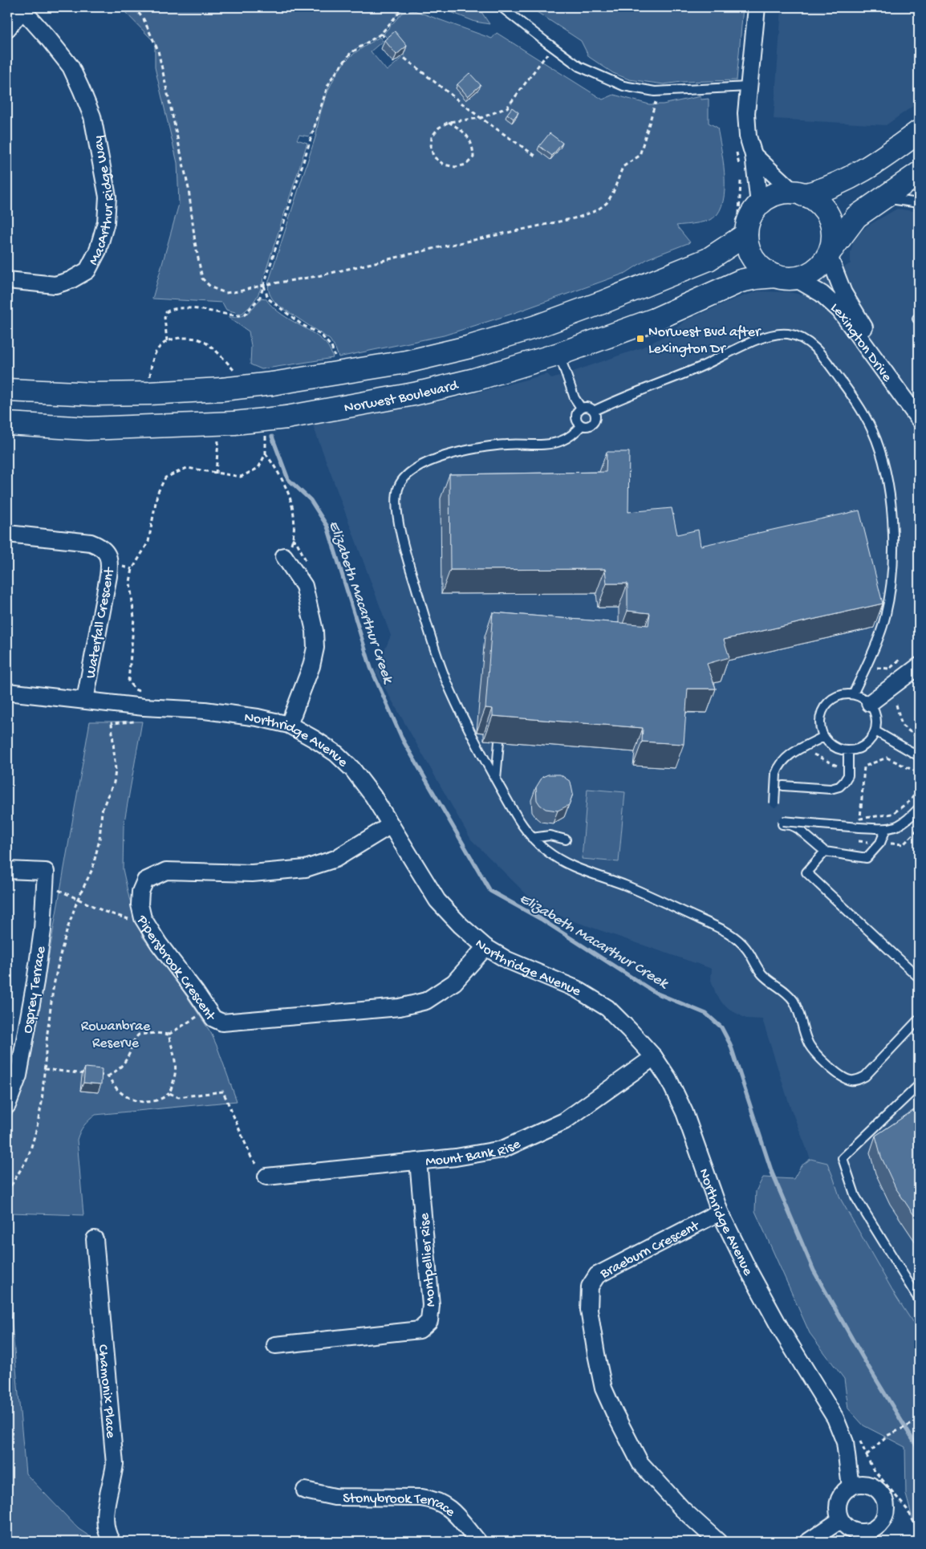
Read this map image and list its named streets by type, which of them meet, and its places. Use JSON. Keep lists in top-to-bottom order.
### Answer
{
  "streets": {
    "main road": ["Norwest Boulevard"],
    "street": [
      "MacArthur Ridge Way",
      "Lexington Drive",
      "Waterfall Crescent",
      "Northridge Avenue",
      "Pipersbrook Crescent",
      "Osprey Terrace",
      "Mount Bank Rise",
      "Braeburn Crescent",
      "Montpellier Rise",
      "Chamonix Place",
      "Stonybrook Terrace"
    ]
  },
  "crossings": [
    ["Lexington Drive", "Norwest Boulevard"],
    ["Waterfall Crescent", "Northridge Avenue"],
    ["Northridge Avenue", "Pipersbrook Crescent"],
    ["Northridge Avenue", "Mount Bank Rise"],
    ["Northridge Avenue", "Braeburn Crescent"],
    ["Mount Bank Rise", "Montpellier Rise"]
  ],
  "water": ["Elizabeth Macarthur Creek"],
  "parks": ["Rowanbrae Reserve"],
  "places": {
    "transit": ["Norwest Bvd after Lexington Dr"]
  }
}
